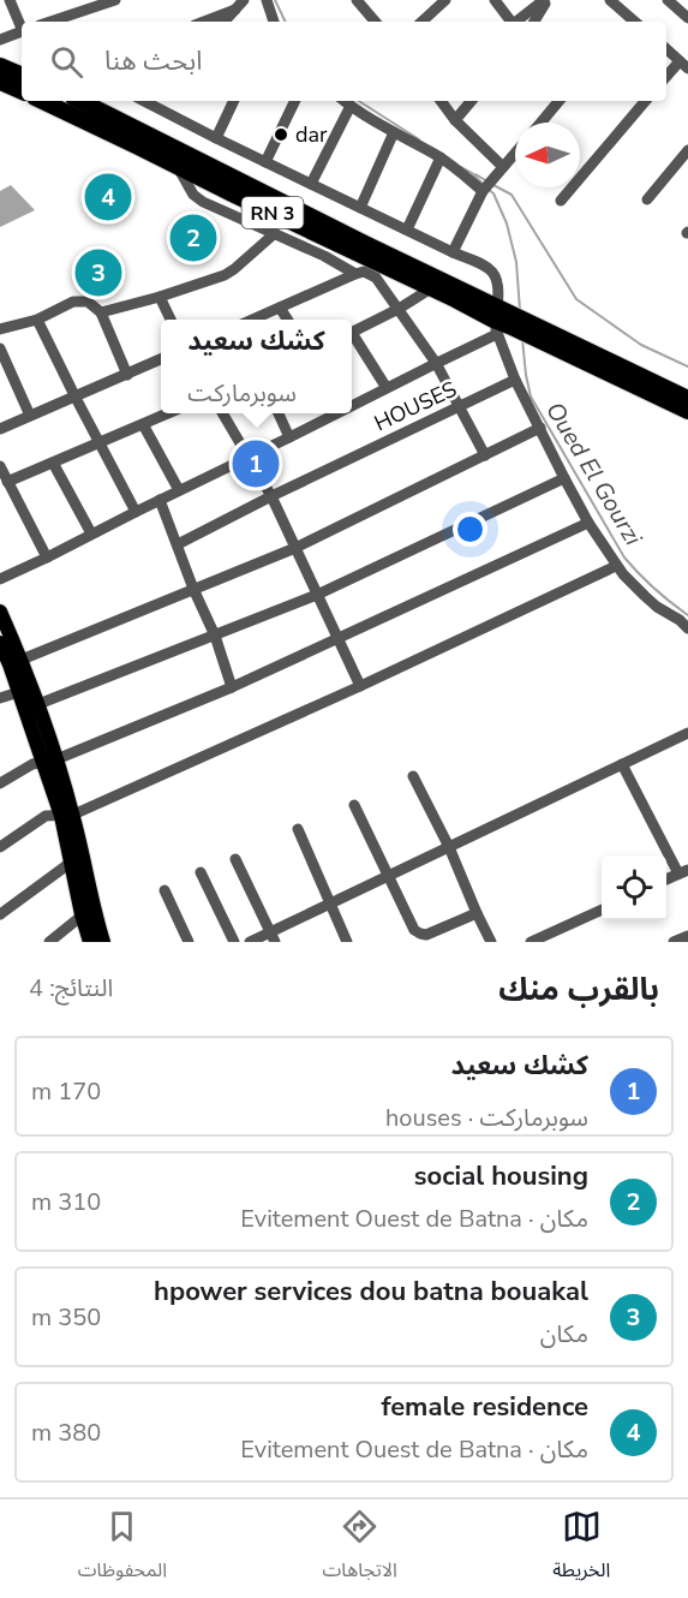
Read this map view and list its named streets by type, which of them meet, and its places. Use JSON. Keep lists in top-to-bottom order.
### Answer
{
  "streets": {
    "highway": ["RN 3"],
    "street": ["HOUSES"]
  },
  "water": ["Oued El Gourzi"],
  "places": ["dar"],
  "north": "left",
  "page": {
    "search": "ابحث هنا",
    "pins": [
      "4",
      "2",
      "3",
      "1"
    ],
    "popup": ["كشك سعيد", "سوبرماركت"],
    "heading": ["بالقرب منك", "النتائج: 4"],
    "list": [
      {
        "mark": "1",
        "name": "كشك سعيد",
        "note": "سوبرماركت · houses",
        "value": "170 m"
      },
      {
        "mark": "2",
        "name": "social housing",
        "note": "مكان · Evitement Ouest de Batna",
        "value": "310 m"
      },
      {
        "mark": "3",
        "name": "hpower services dou batna bouakal",
        "note": "مكان",
        "value": "350 m"
      },
      {
        "mark": "4",
        "name": "female residence",
        "note": "مكان · Evitement Ouest de Batna",
        "value": "380 m"
      }
    ],
    "nav": ["الخريطة", "الاتجاهات", "المحفوظات"]
  }
}
